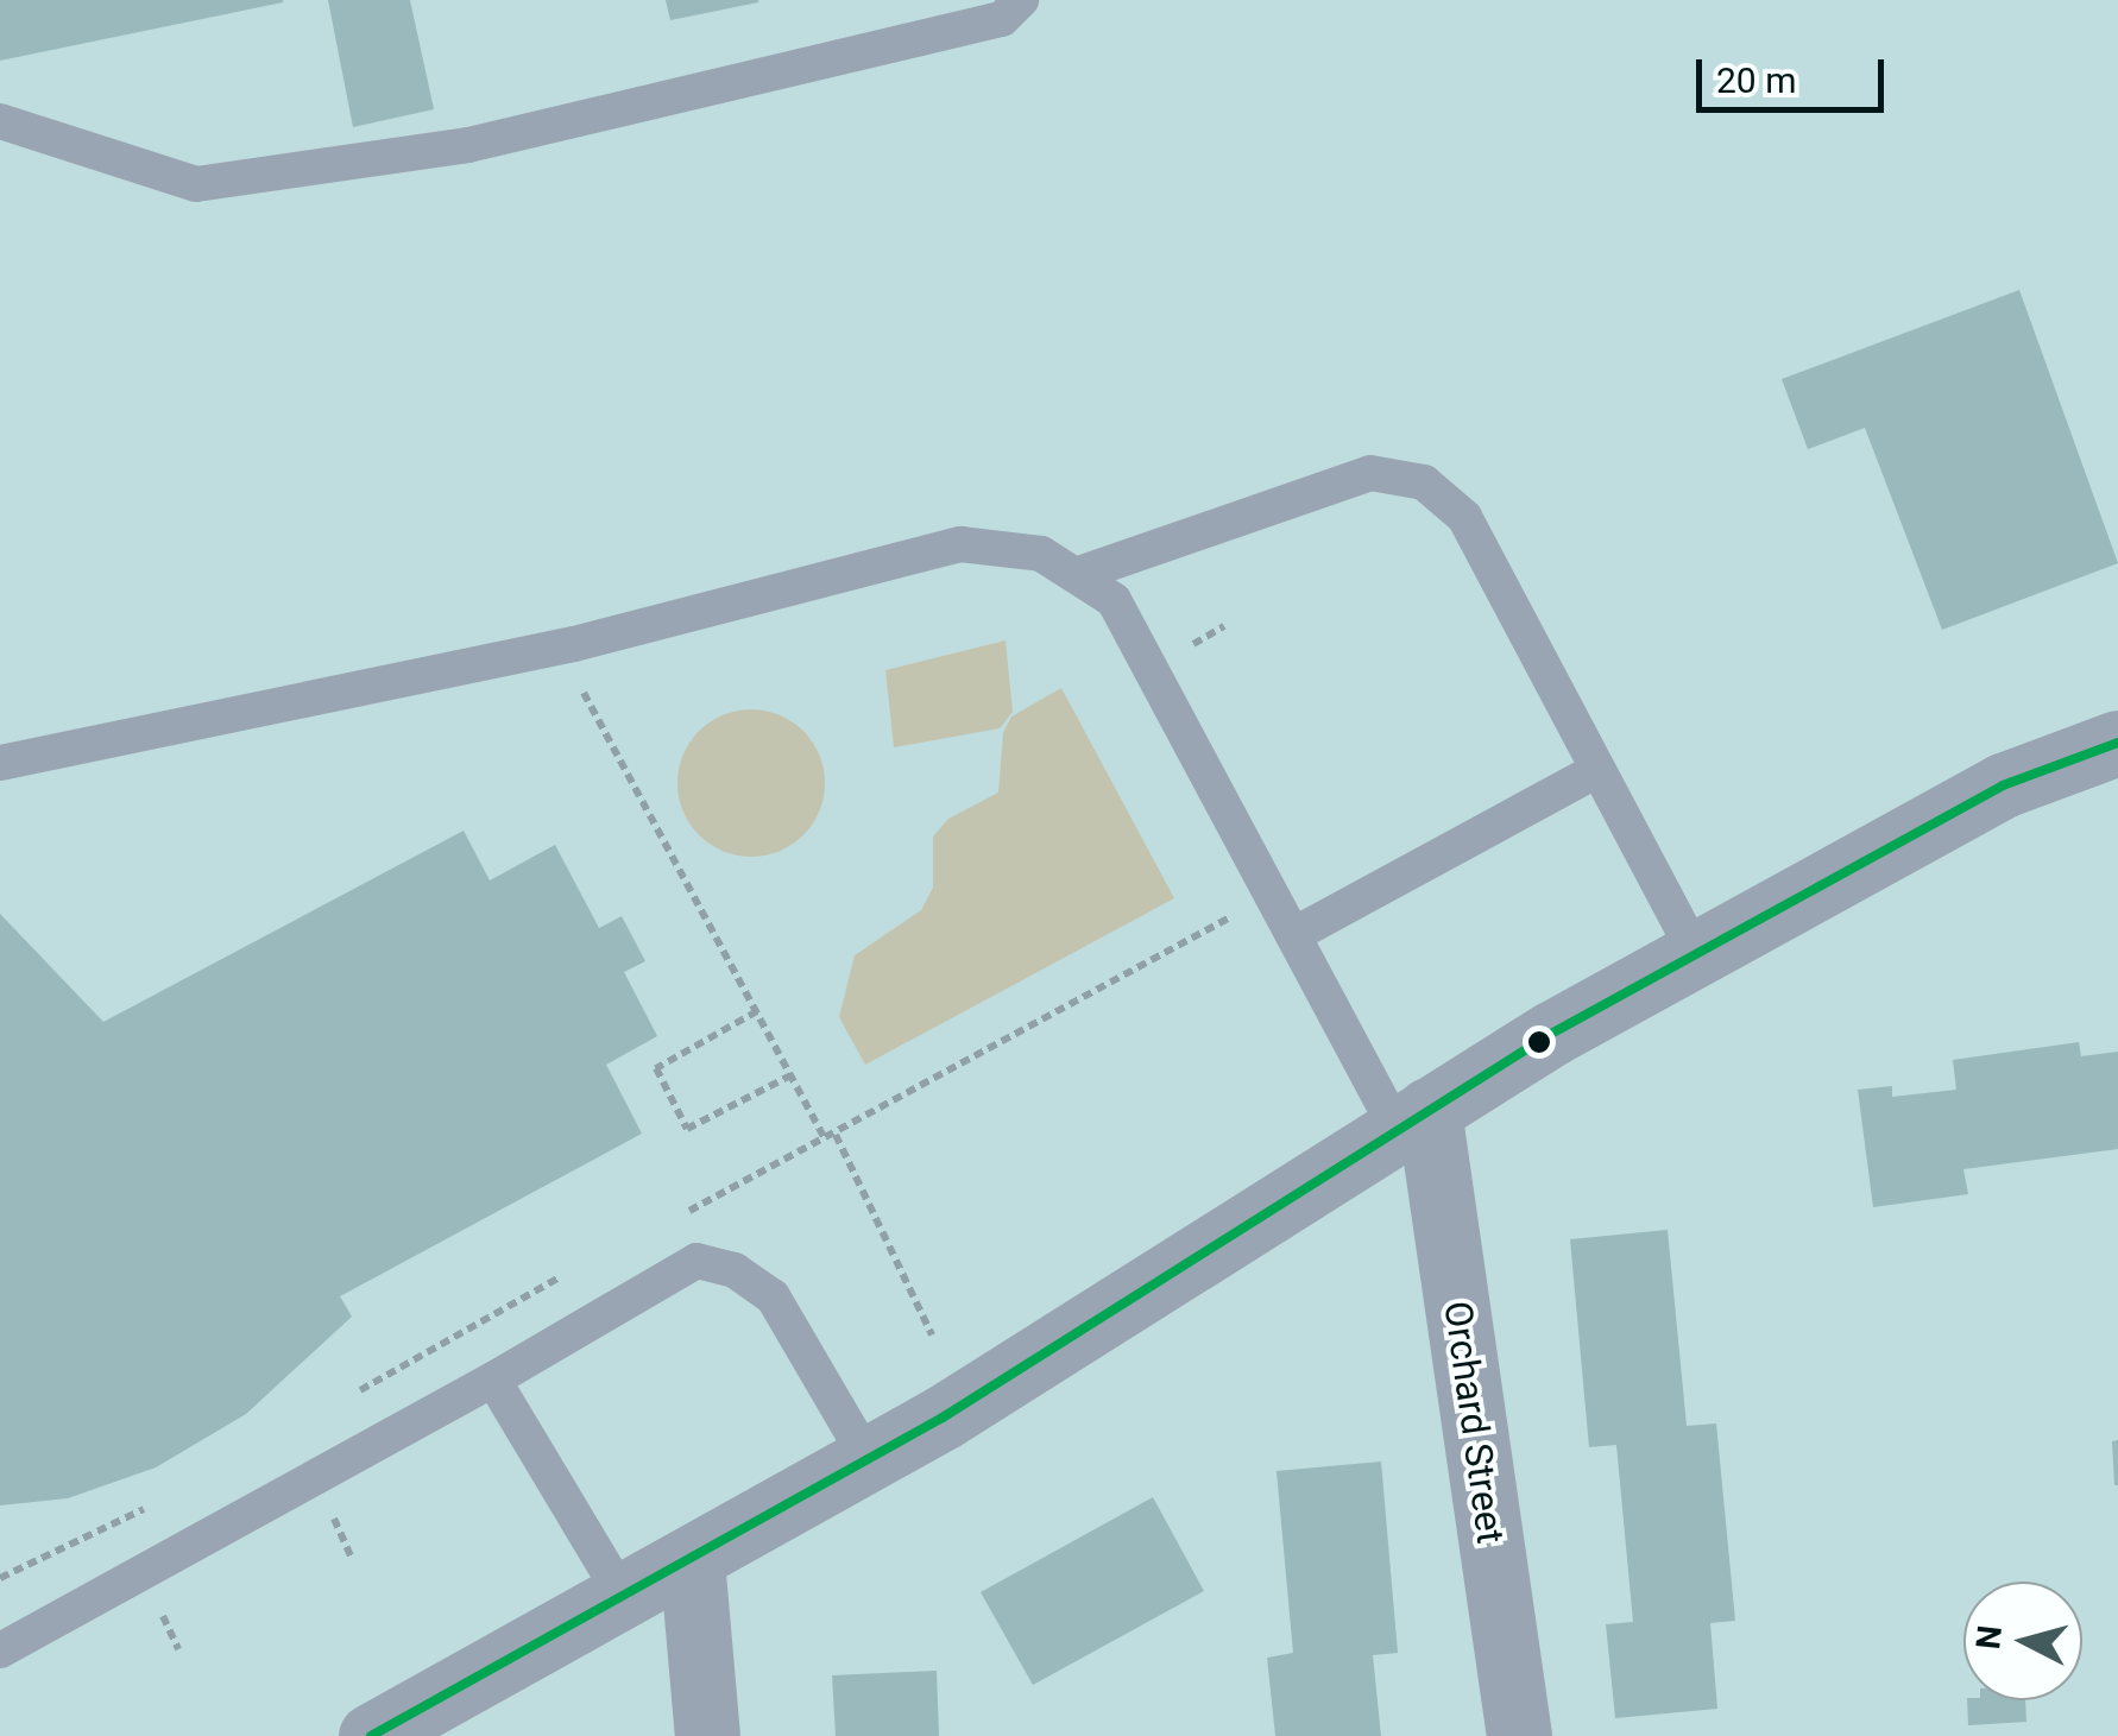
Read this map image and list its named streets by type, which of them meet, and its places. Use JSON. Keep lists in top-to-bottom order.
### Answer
{
  "streets": {
    "street": ["Orchard Street"]
  },
  "scale_bar": "20 m",
  "north": "left"
}
